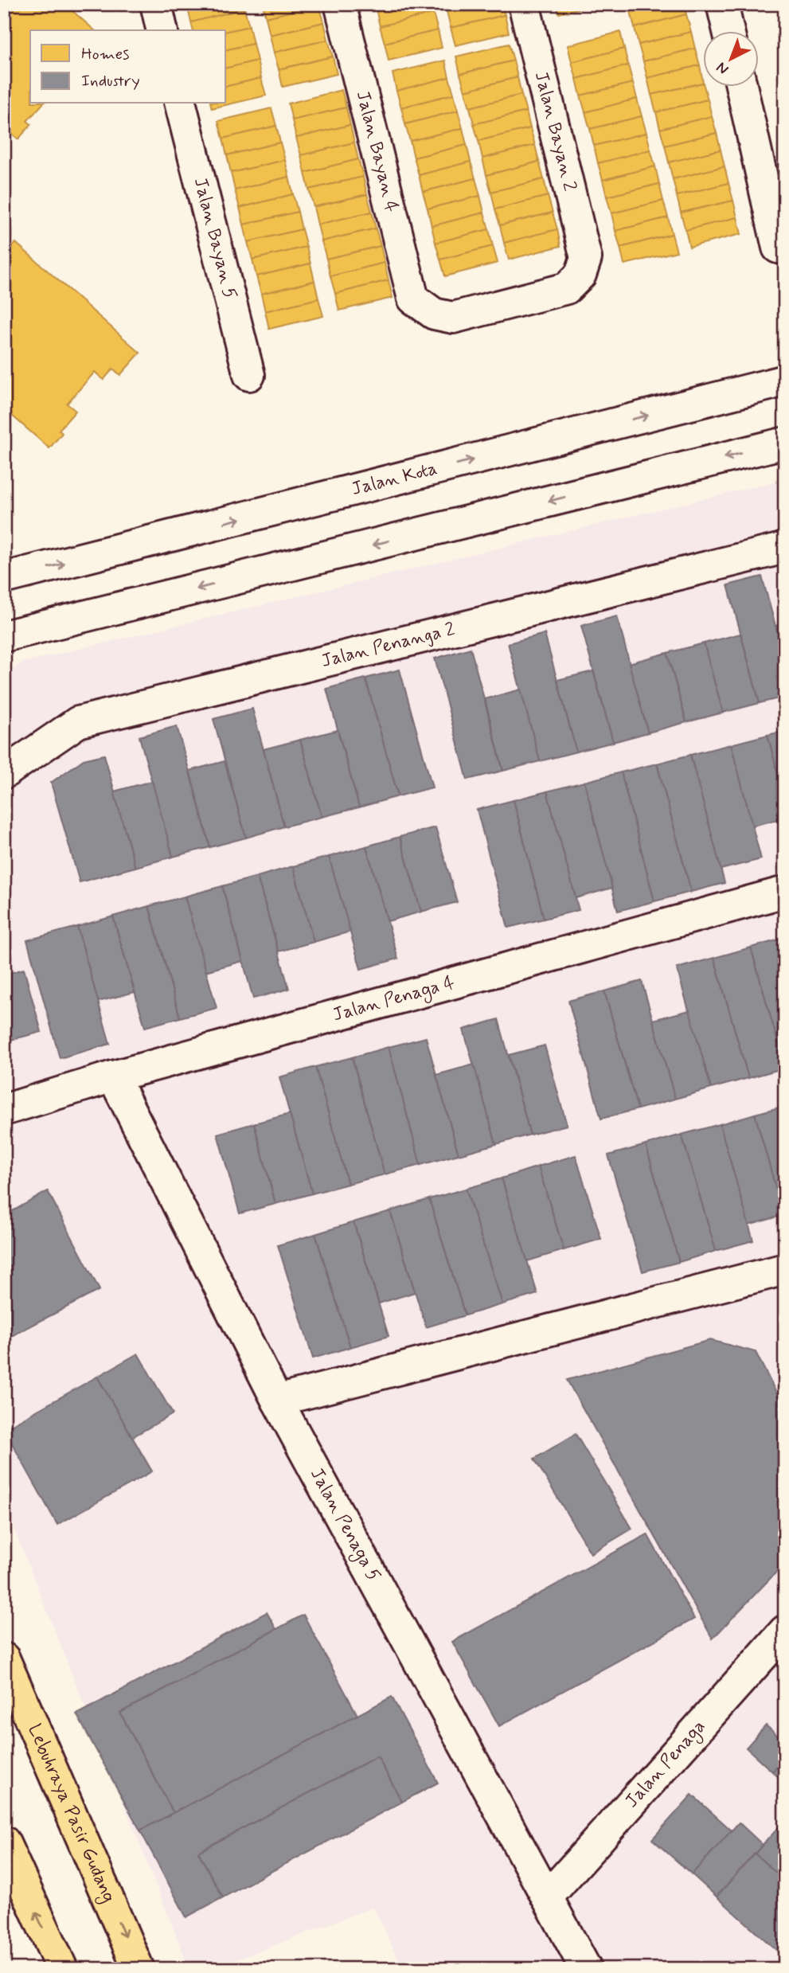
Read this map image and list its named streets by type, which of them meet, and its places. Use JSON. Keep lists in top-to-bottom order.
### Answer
{
  "streets": {
    "highway": ["Lebuhraya Pasir Gudang"],
    "street": [
      "Jalan Bayan 2",
      "Jalan Bayan 4",
      "Jalan Bayan 5",
      "Jalan Kota",
      "Jalan Penanga 2",
      "Jalan Penaga 4",
      "Jalan Penaga 5",
      "Jalan Penaga"
    ]
  },
  "crossings": [
    ["Jalan Bayan 2", "Jalan Bayan 4"],
    ["Jalan Penaga 4", "Jalan Penaga 5"],
    ["Jalan Penaga 5", "Jalan Penaga"]
  ],
  "legend": ["Homes", "Industry"],
  "north": "bottom left"
}
